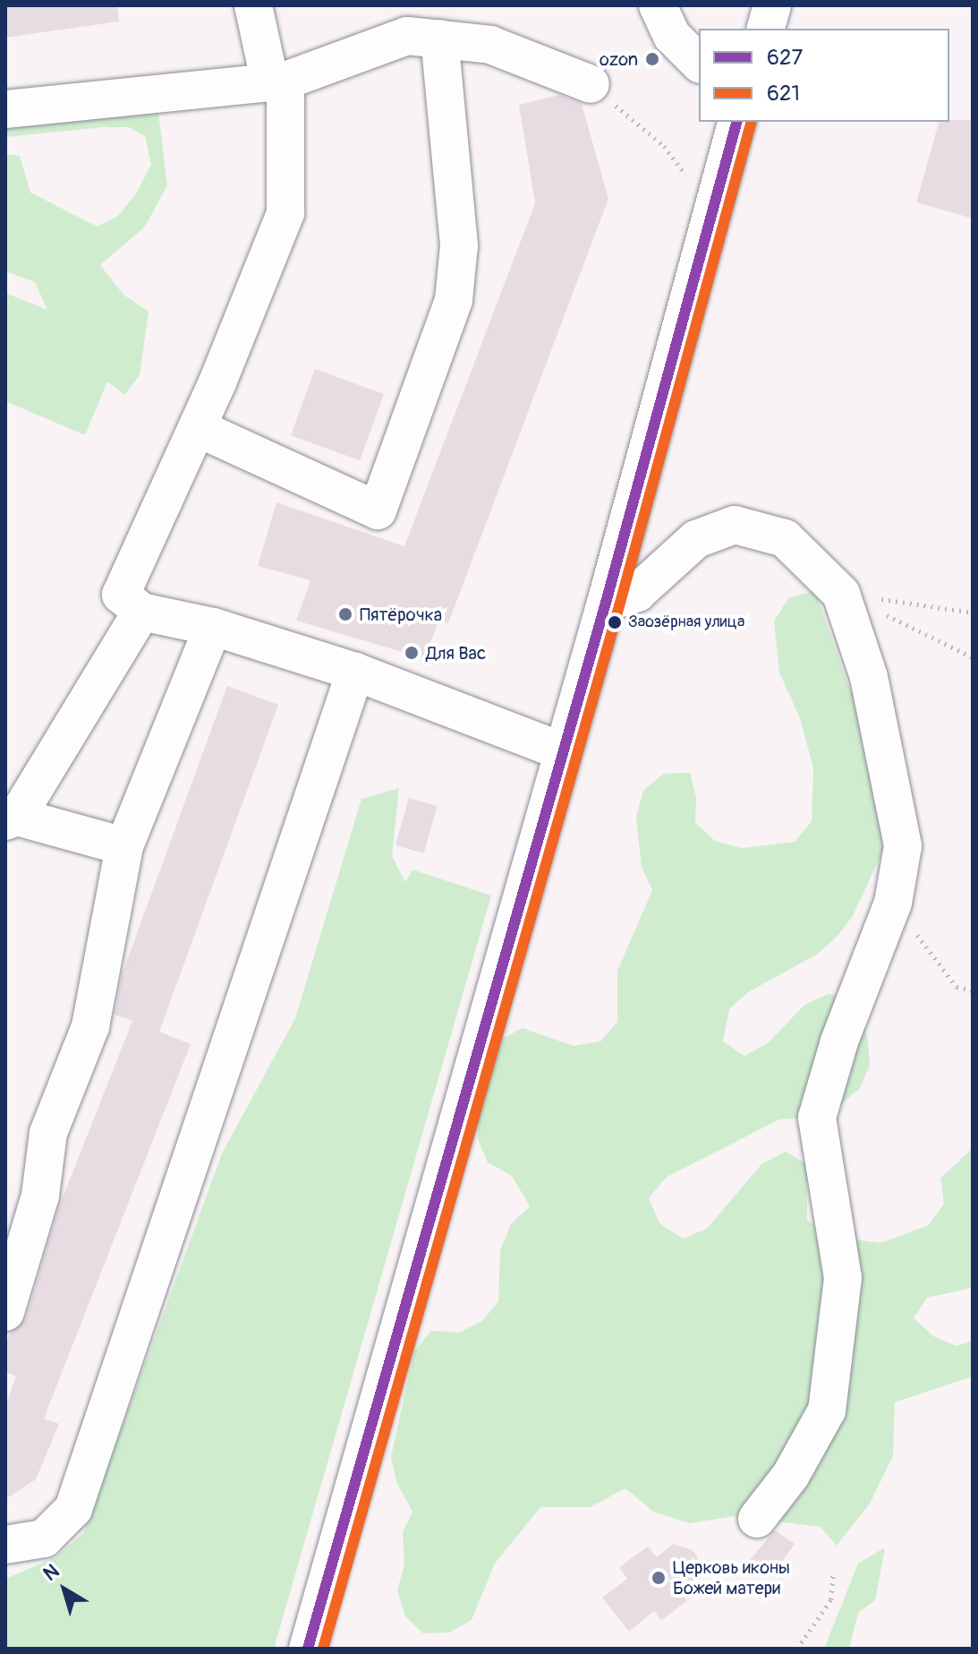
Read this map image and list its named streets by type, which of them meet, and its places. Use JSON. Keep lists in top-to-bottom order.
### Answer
{
  "places": [
    "ozon",
    "Пятёрочка",
    "Заозёрная улица",
    "Для Вас",
    "Церковь иконы Божей матери"
  ],
  "lines": ["transit line 627", "transit line 621"],
  "legend": ["627", "621"],
  "north": "top left"
}
